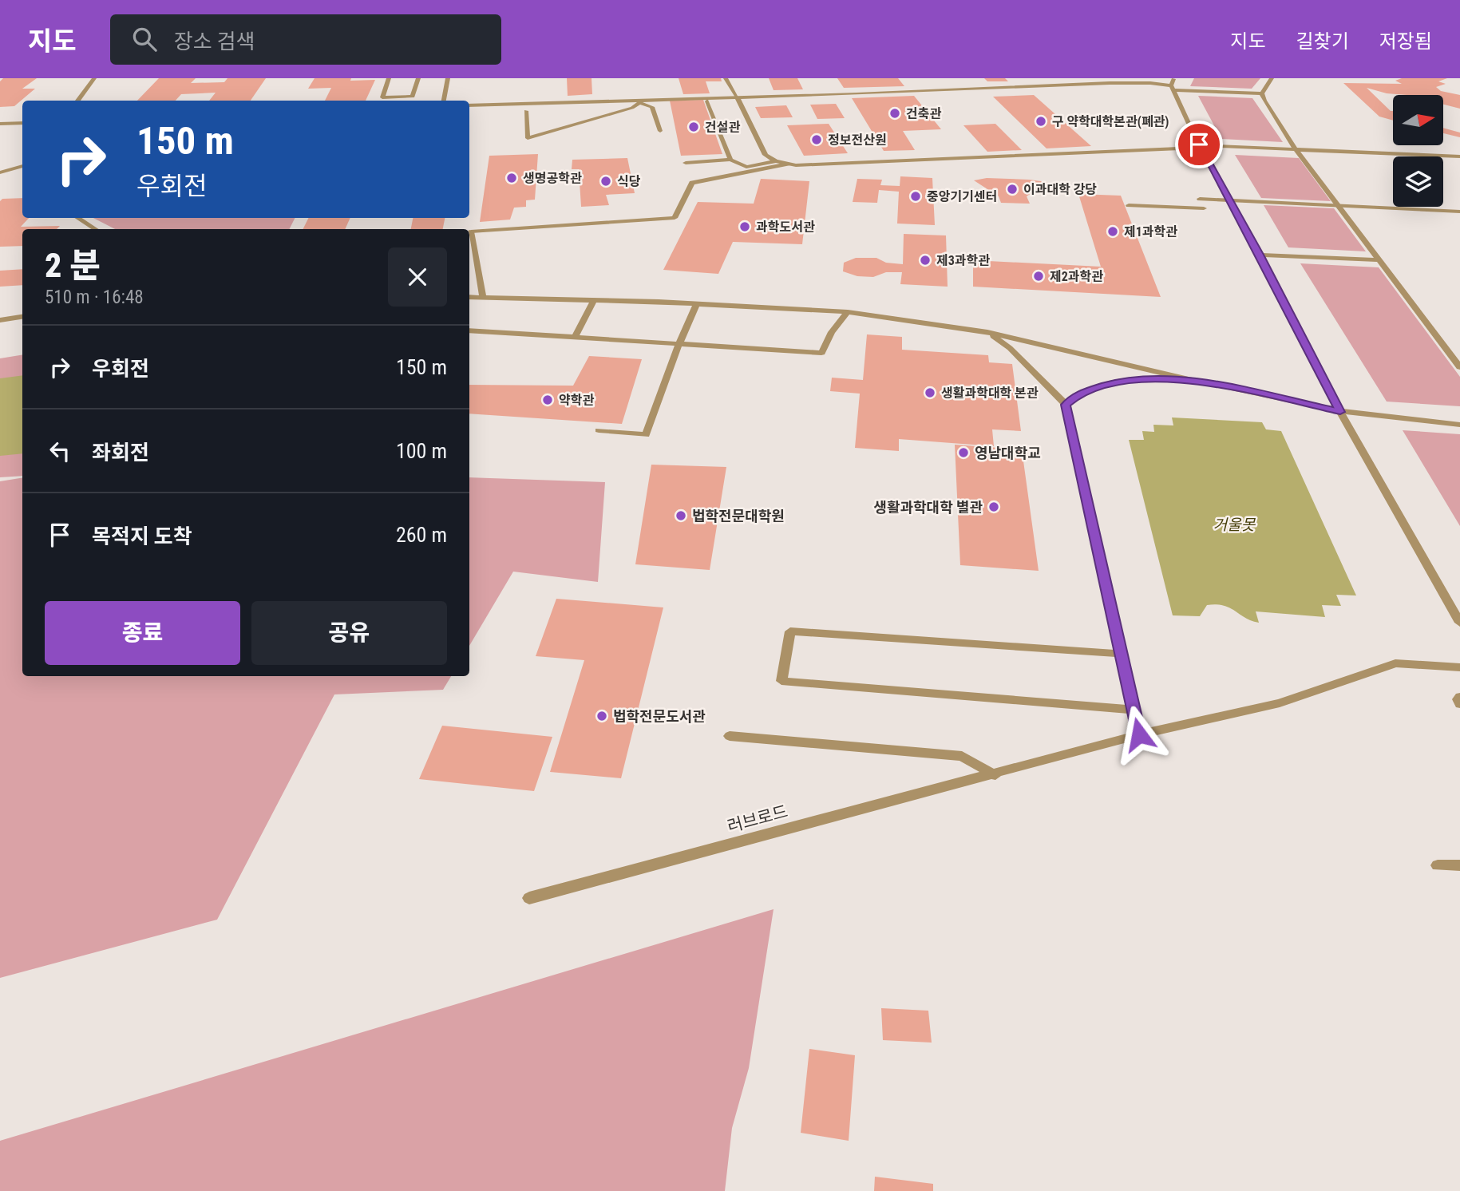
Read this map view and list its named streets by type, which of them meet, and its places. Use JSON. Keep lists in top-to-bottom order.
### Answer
{
  "streets": {
    "street": ["러브로드"]
  },
  "water": ["거울못"],
  "places": [
    "건축관",
    "구 약학대학본관(폐관)",
    "건설관",
    "정보전산원",
    "생명공학관",
    "식당",
    "이과대학 강당",
    "중앙기기센터",
    "과학도서관",
    "제1과학관",
    "제3과학관",
    "제2과학관",
    "생활과학대학 본관",
    "약학관",
    "영남대학교",
    "생활과학대학 별관",
    "법학전문대학원",
    "법학전문도서관"
  ],
  "north": "right",
  "page": {
    "header": "지도",
    "search": "장소 검색",
    "nav": ["지도", "길찾기", "저장됨"],
    "turn": ["150 m", "우회전"],
    "heading": ["2 분", "510 m · 16:48"],
    "list": [
      {
        "name": "우회전",
        "value": "150 m"
      },
      {
        "name": "좌회전",
        "value": "100 m"
      },
      {
        "name": "목적지 도착",
        "value": "260 m"
      }
    ],
    "buttons": ["종료", "공유"]
  }
}
